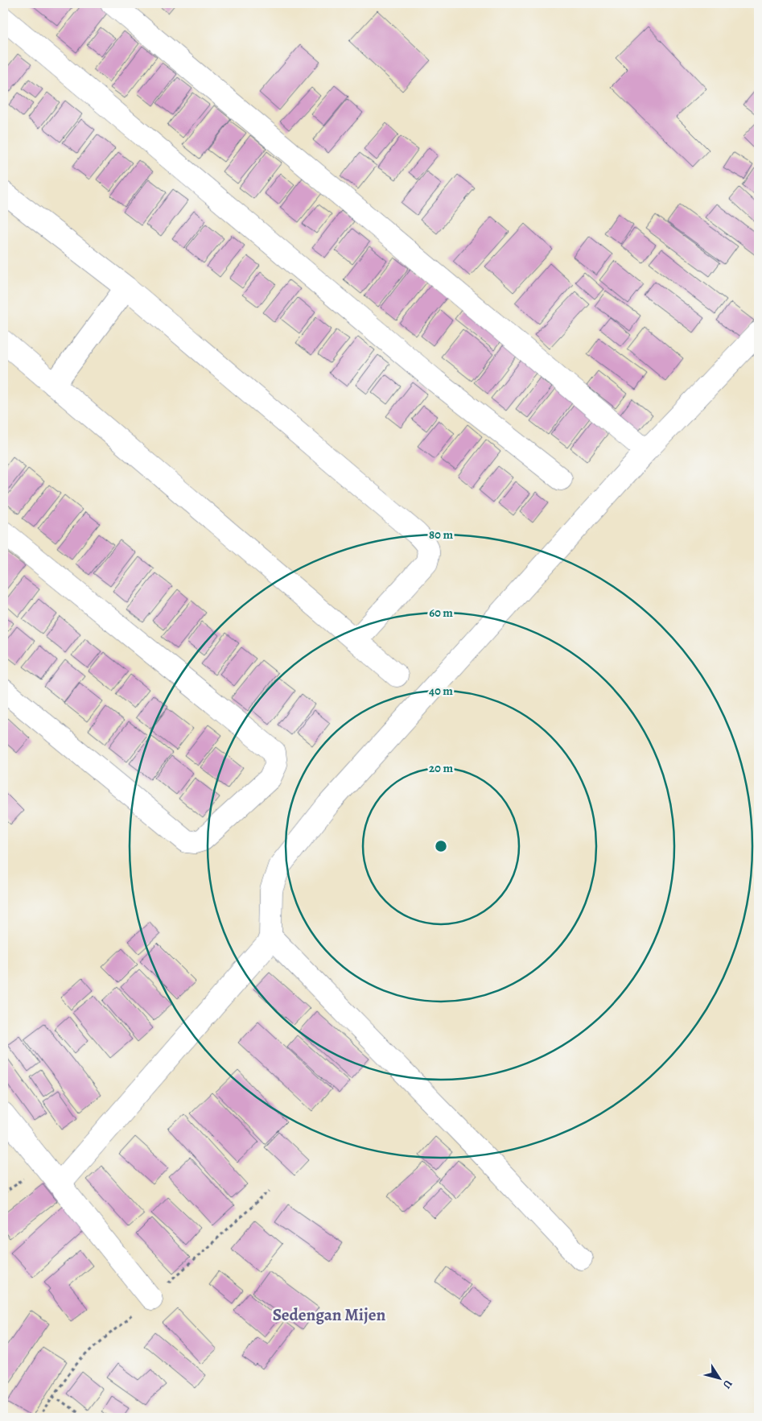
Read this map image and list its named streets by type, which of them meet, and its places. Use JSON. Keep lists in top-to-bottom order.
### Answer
{
  "districts": ["Sedengan Mijen"],
  "north": "bottom right",
  "rings": [
    "80 m",
    "60 m",
    "40 m",
    "20 m"
  ]
}
